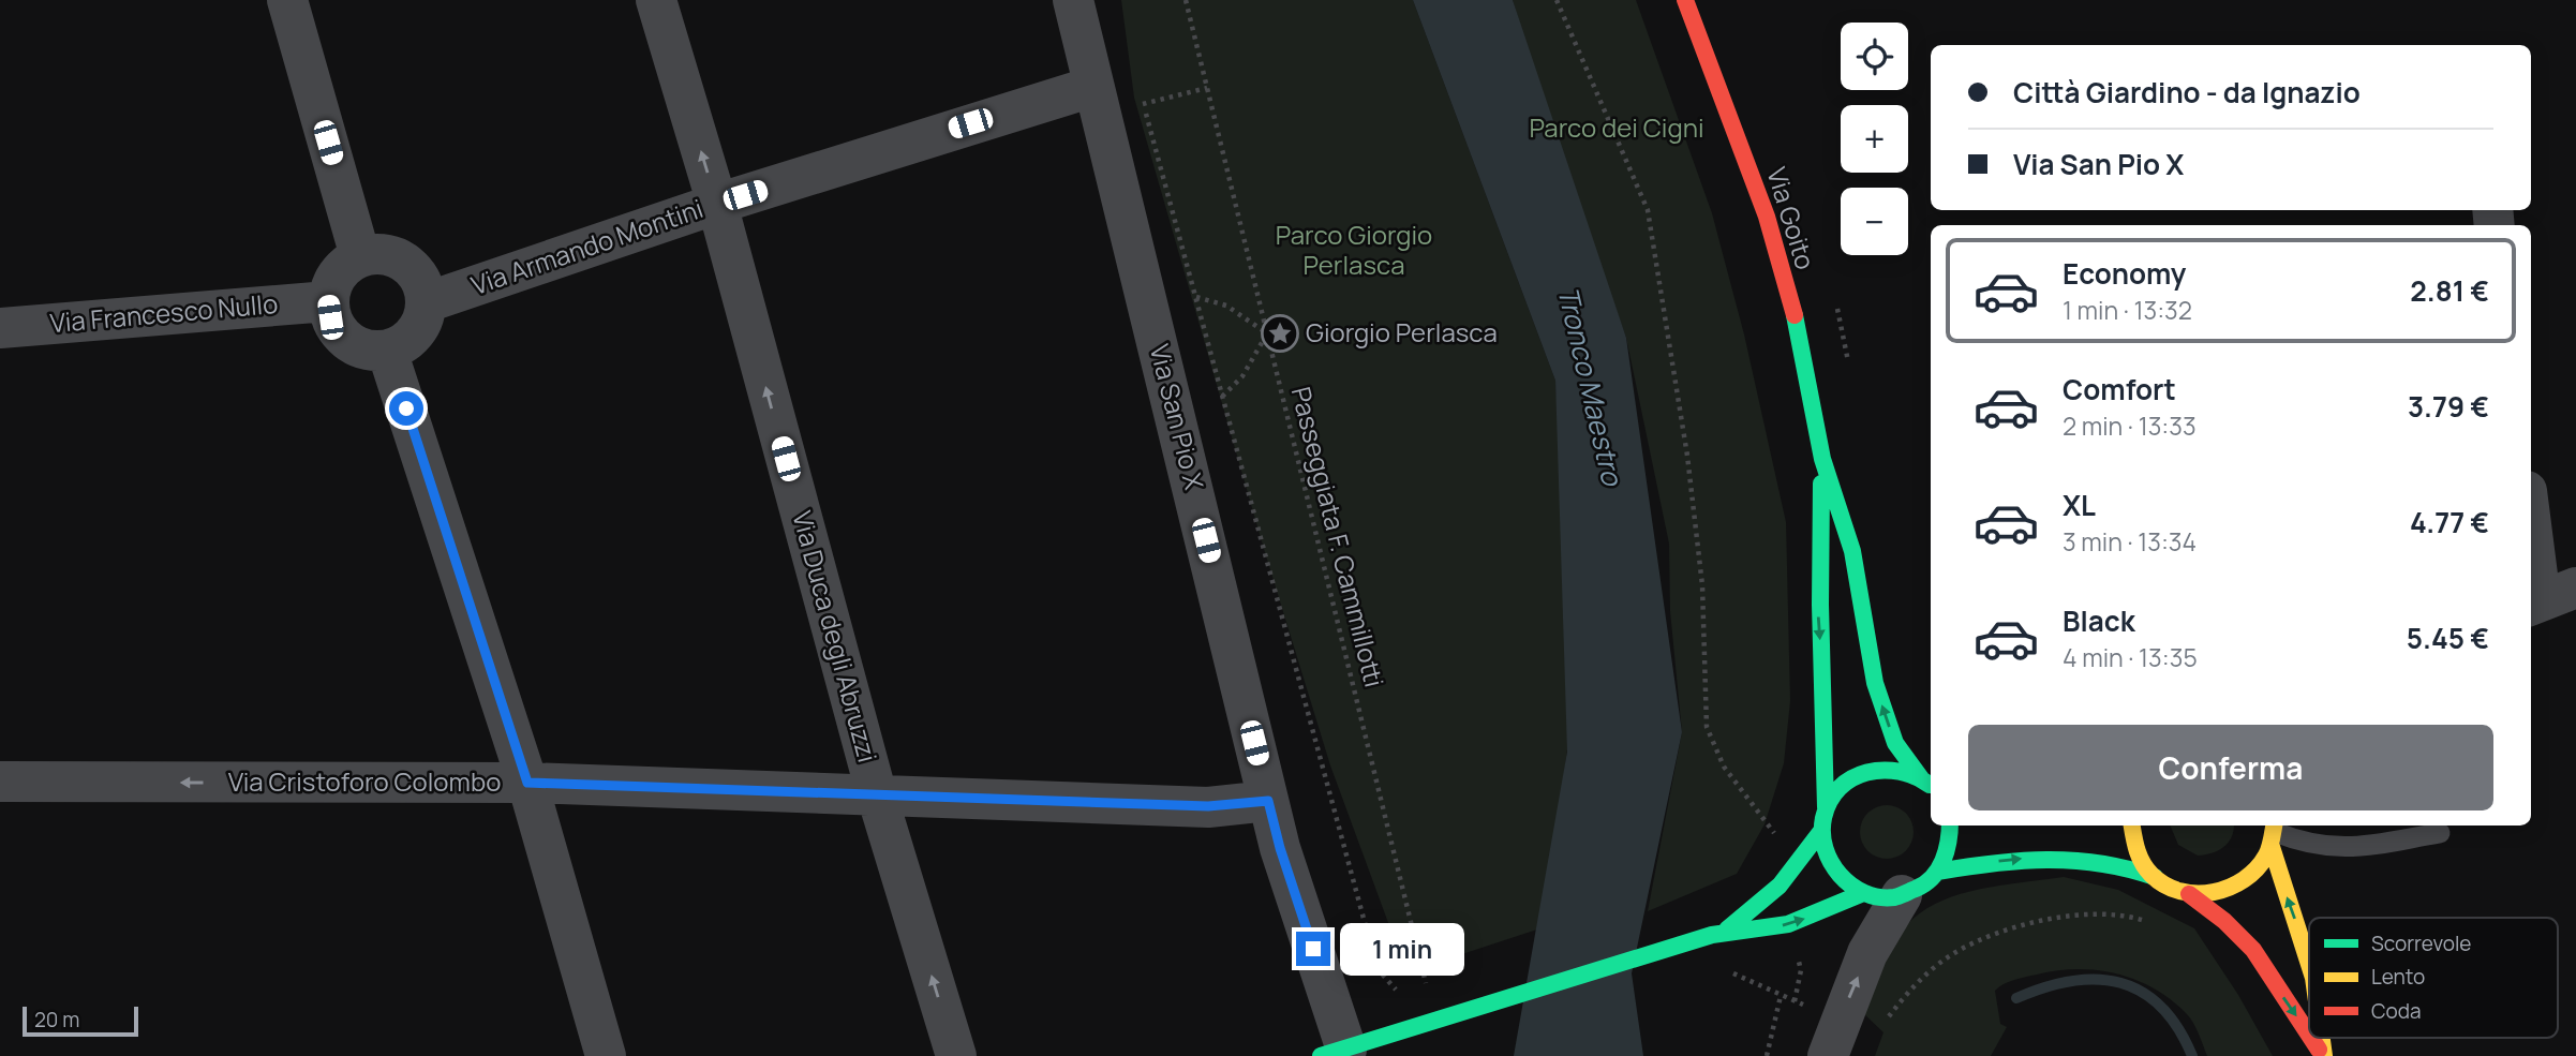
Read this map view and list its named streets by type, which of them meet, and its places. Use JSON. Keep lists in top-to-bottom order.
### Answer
{
  "streets": {
    "main road": ["Via Goito"],
    "street": [
      "Via Armando Montini",
      "Via Francesco Nullo",
      "Via San Pio X",
      "Via Duca degli Abruzzi",
      "Via Cristoforo Colombo"
    ],
    "path": ["Passeggiata F. Cammillotti"]
  },
  "crossings": [
    ["Via Armando Montini", "Via Francesco Nullo"],
    ["Via Armando Montini", "Via San Pio X"],
    ["Via Armando Montini", "Via Duca degli Abruzzi"],
    ["Via San Pio X", "Via Cristoforo Colombo"],
    ["Via Duca degli Abruzzi", "Via Cristoforo Colombo"]
  ],
  "one_way": ["Via Cristoforo Colombo"],
  "water": ["Tronco Maestro"],
  "parks": ["Parco dei Cigni", "Parco Giorgio Perlasca"],
  "places": {
    "place": ["Giorgio Perlasca"]
  },
  "legend": ["Scorrevole", "Lento", "Coda"],
  "scale_bar": "20 m",
  "page": {
    "map_buttons": ["+", "−"],
    "banner": ["Città Giardino - da Ignazio", "Via San Pio X"],
    "list": [
      {
        "name": "Economy",
        "note": "1 min · 13:32",
        "value": "2.81 €"
      },
      {
        "name": "Comfort",
        "note": "2 min · 13:33",
        "value": "3.79 €"
      },
      {
        "name": "XL",
        "note": "3 min · 13:34",
        "value": "4.77 €"
      },
      {
        "name": "Black",
        "note": "4 min · 13:35",
        "value": "5.45 €"
      }
    ],
    "buttons": "Conferma",
    "bubble": "1 min",
    "scale": "20 m"
  }
}
